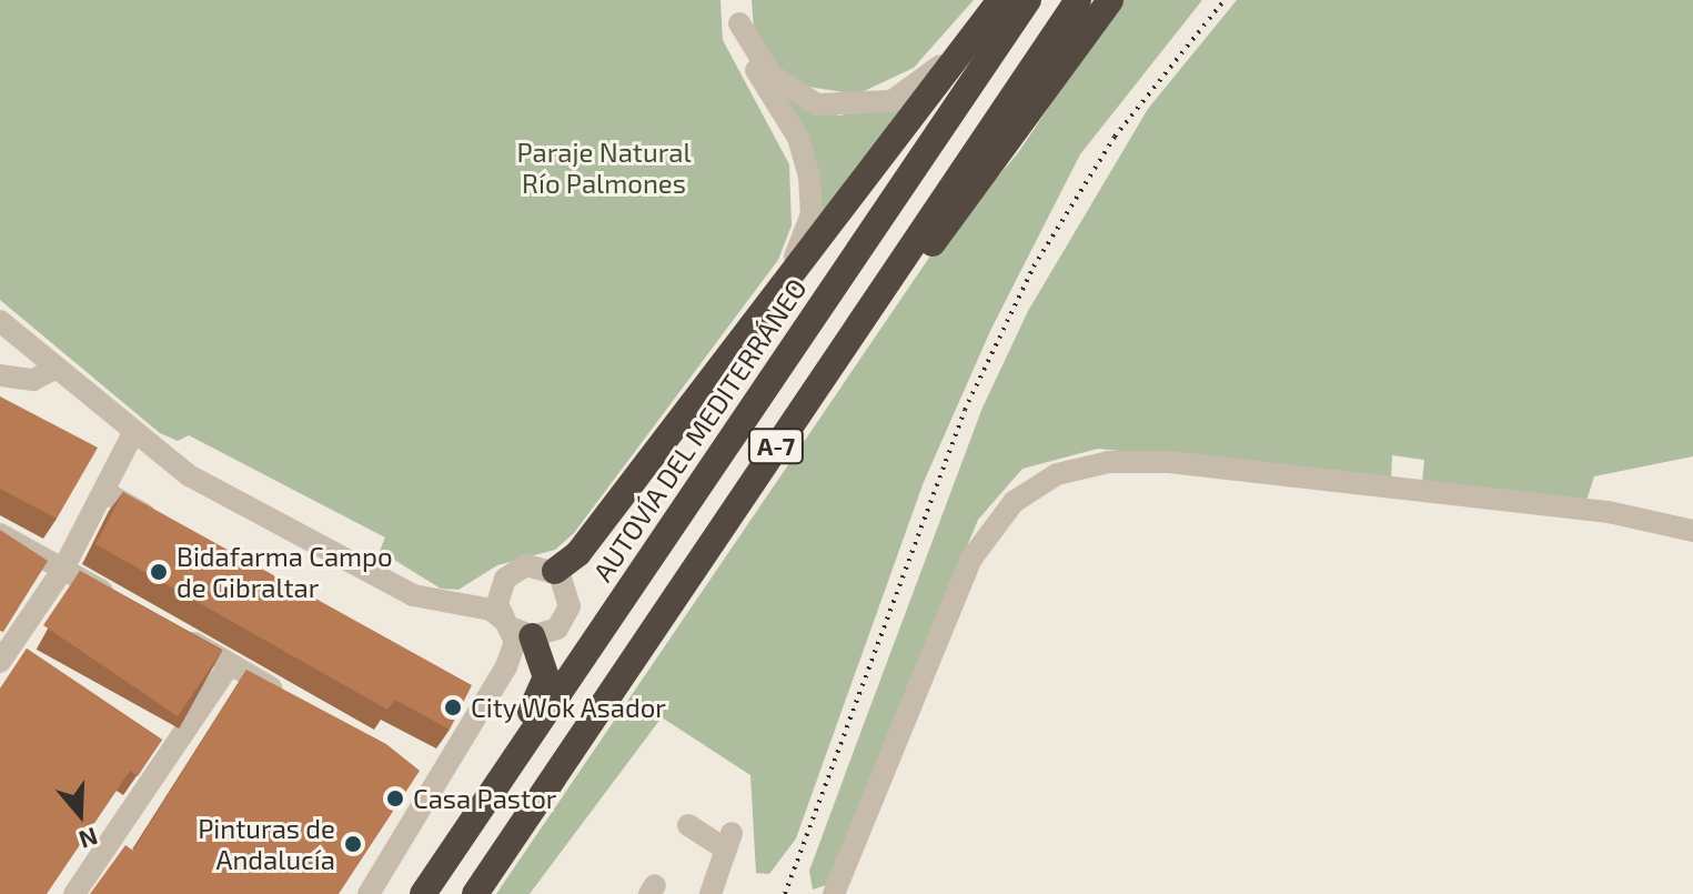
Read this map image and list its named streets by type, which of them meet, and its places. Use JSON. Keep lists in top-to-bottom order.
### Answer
{
  "streets": {
    "highway": ["AUTOVÍA DEL MEDITERRÁNEO", "A-7"]
  },
  "parks": ["Paraje Natural Río Palmones"],
  "places": [
    "Bidafarma Campo de Gibraltar",
    "City Wok Asador",
    "Casa Pastor",
    "Pinturas de Andalucía"
  ],
  "north": "bottom"
}
